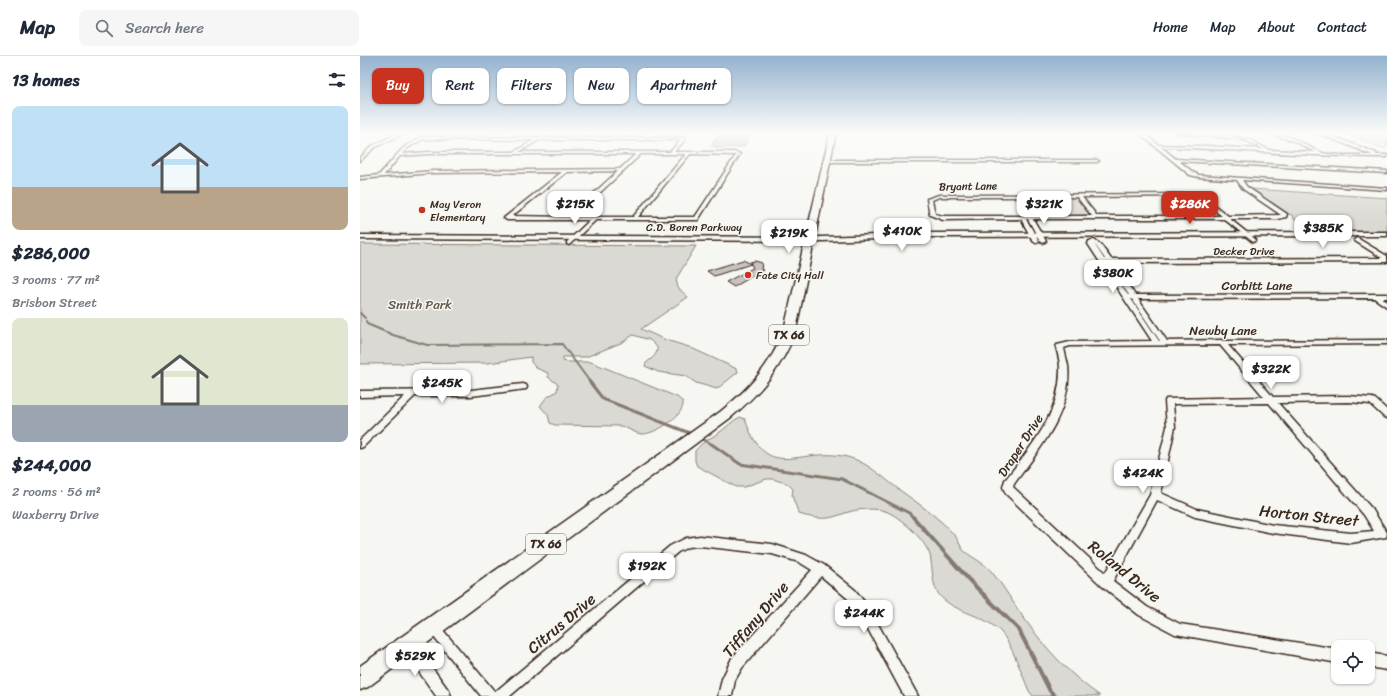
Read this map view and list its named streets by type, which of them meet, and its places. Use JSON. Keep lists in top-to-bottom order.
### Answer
{
  "streets": {
    "main road": ["TX 66"],
    "street": [
      "Bryant Lane",
      "C.D. Boren Parkway",
      "Decker Drive",
      "Corbitt Lane",
      "Newby Lane",
      "Draper Drive",
      "Horton Street",
      "Roland Drive",
      "Tiffany Drive",
      "Citrus Drive"
    ]
  },
  "crossings": [
    ["C.D. Boren Parkway", "TX 66"],
    ["Newby Lane", "Draper Drive"],
    ["Newby Lane", "Horton Street"],
    ["Draper Drive", "Roland Drive"],
    ["Tiffany Drive", "Citrus Drive"]
  ],
  "parks": ["Smith Park"],
  "places": ["May Veron Elementary", "Fate City Hall"],
  "page": {
    "header": "Map",
    "search": "Search here",
    "nav": [
      "Home",
      "Map",
      "About",
      "Contact"
    ],
    "heading": "13 homes",
    "chip": [
      "Buy",
      "Rent",
      "Filters",
      "New",
      "Apartment"
    ],
    "list": [
      {
        "name": "$286,000",
        "note": "3 rooms · 77 m² · Brisbon Street"
      },
      {
        "name": "$244,000",
        "note": "2 rooms · 56 m² · Waxberry Drive"
      }
    ],
    "price": [
      "$215K",
      "$321K",
      "$286K",
      "$385K",
      "$410K",
      "$219K",
      "$380K",
      "$322K",
      "$245K",
      "$424K",
      "$192K",
      "$244K",
      "$529K"
    ]
  }
}
